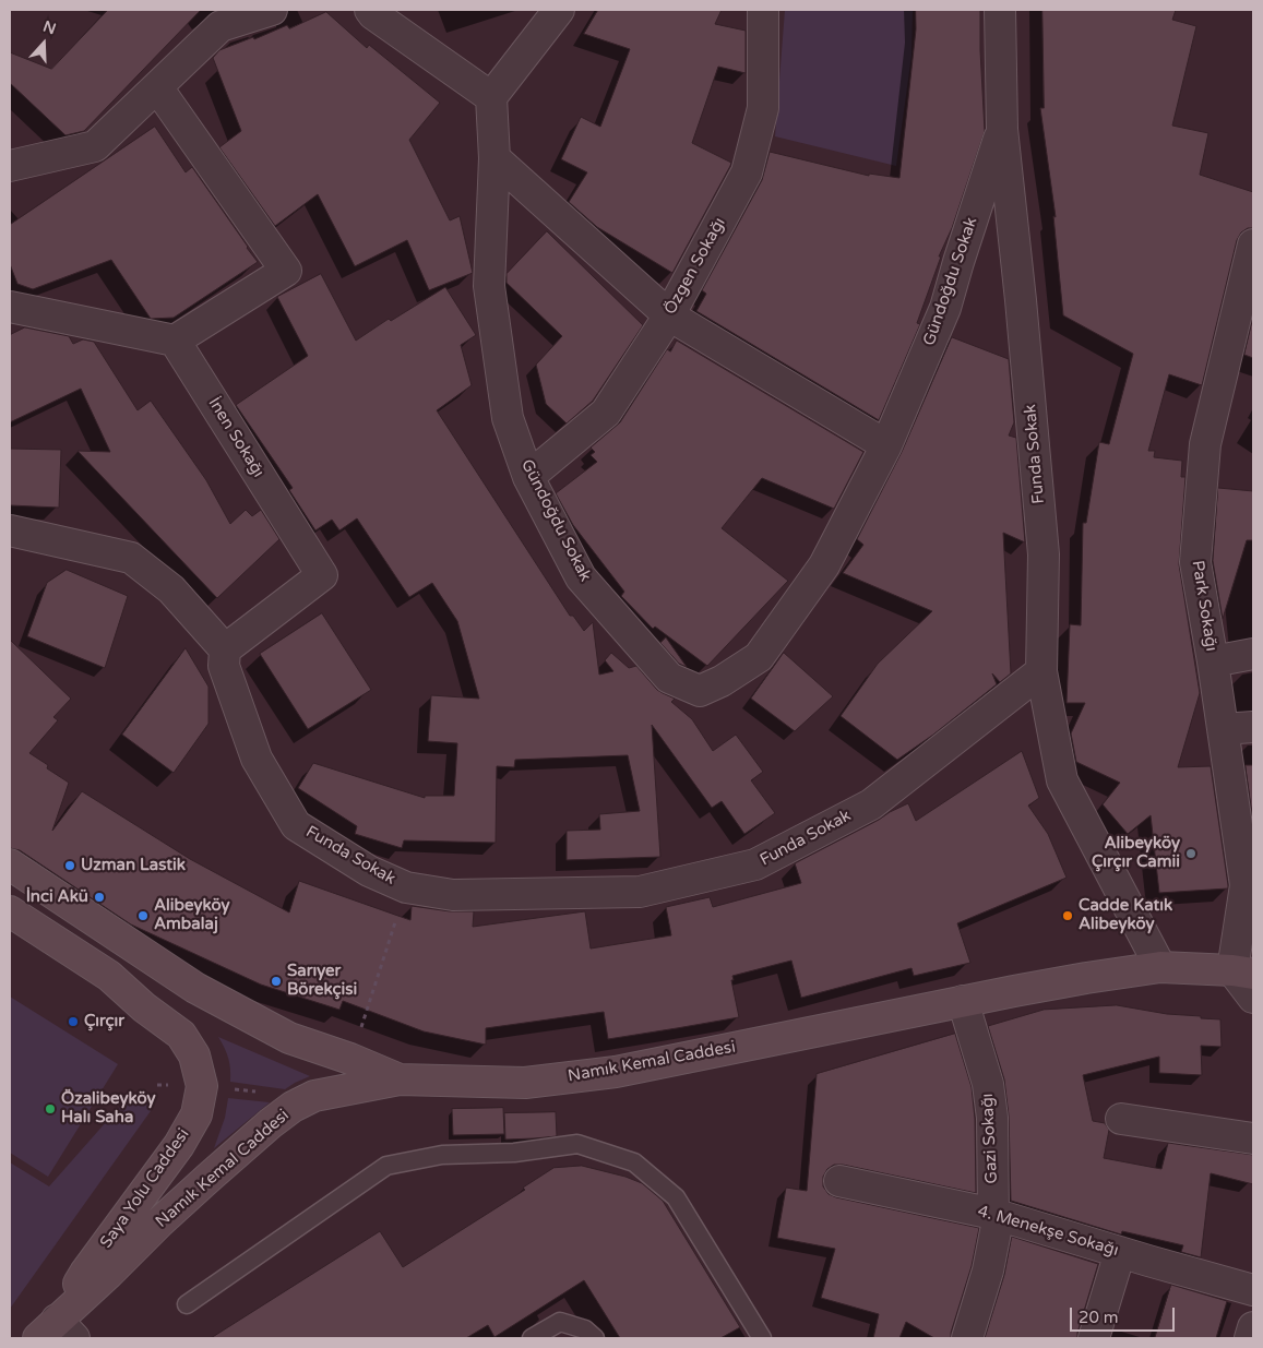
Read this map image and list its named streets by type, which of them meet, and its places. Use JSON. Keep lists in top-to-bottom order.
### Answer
{
  "streets": {
    "main road": ["Namık Kemal Caddesi", "Saya Yolu Caddesi"],
    "street": [
      "Özgen Sokağı",
      "Gündoğdu Sokak",
      "İnen Sokağı",
      "Funda Sokak",
      "Park Sokağı",
      "Gazi Sokağı",
      "4. Menekşe Sokağı"
    ]
  },
  "crossings": [
    ["Özgen Sokağı", "Gündoğdu Sokak"],
    ["Gündoğdu Sokak", "Funda Sokak"],
    ["İnen Sokağı", "Funda Sokak"],
    ["Park Sokağı", "Namık Kemal Caddesi"],
    ["Namık Kemal Caddesi", "Gazi Sokağı"],
    ["Namık Kemal Caddesi", "Saya Yolu Caddesi"],
    ["Gazi Sokağı", "4. Menekşe Sokağı"]
  ],
  "places": [
    "Alibeyköy Çırçır Camii",
    "Uzman Lastik",
    "İnci Akü",
    "Alibeyköy Ambalaj",
    "Cadde Katık Alibeyköy",
    "Sarıyer Börekçisi",
    "Çırçır",
    "Özalibeyköy Halı Saha"
  ],
  "scale_bar": "20 m",
  "north": "top"
}
